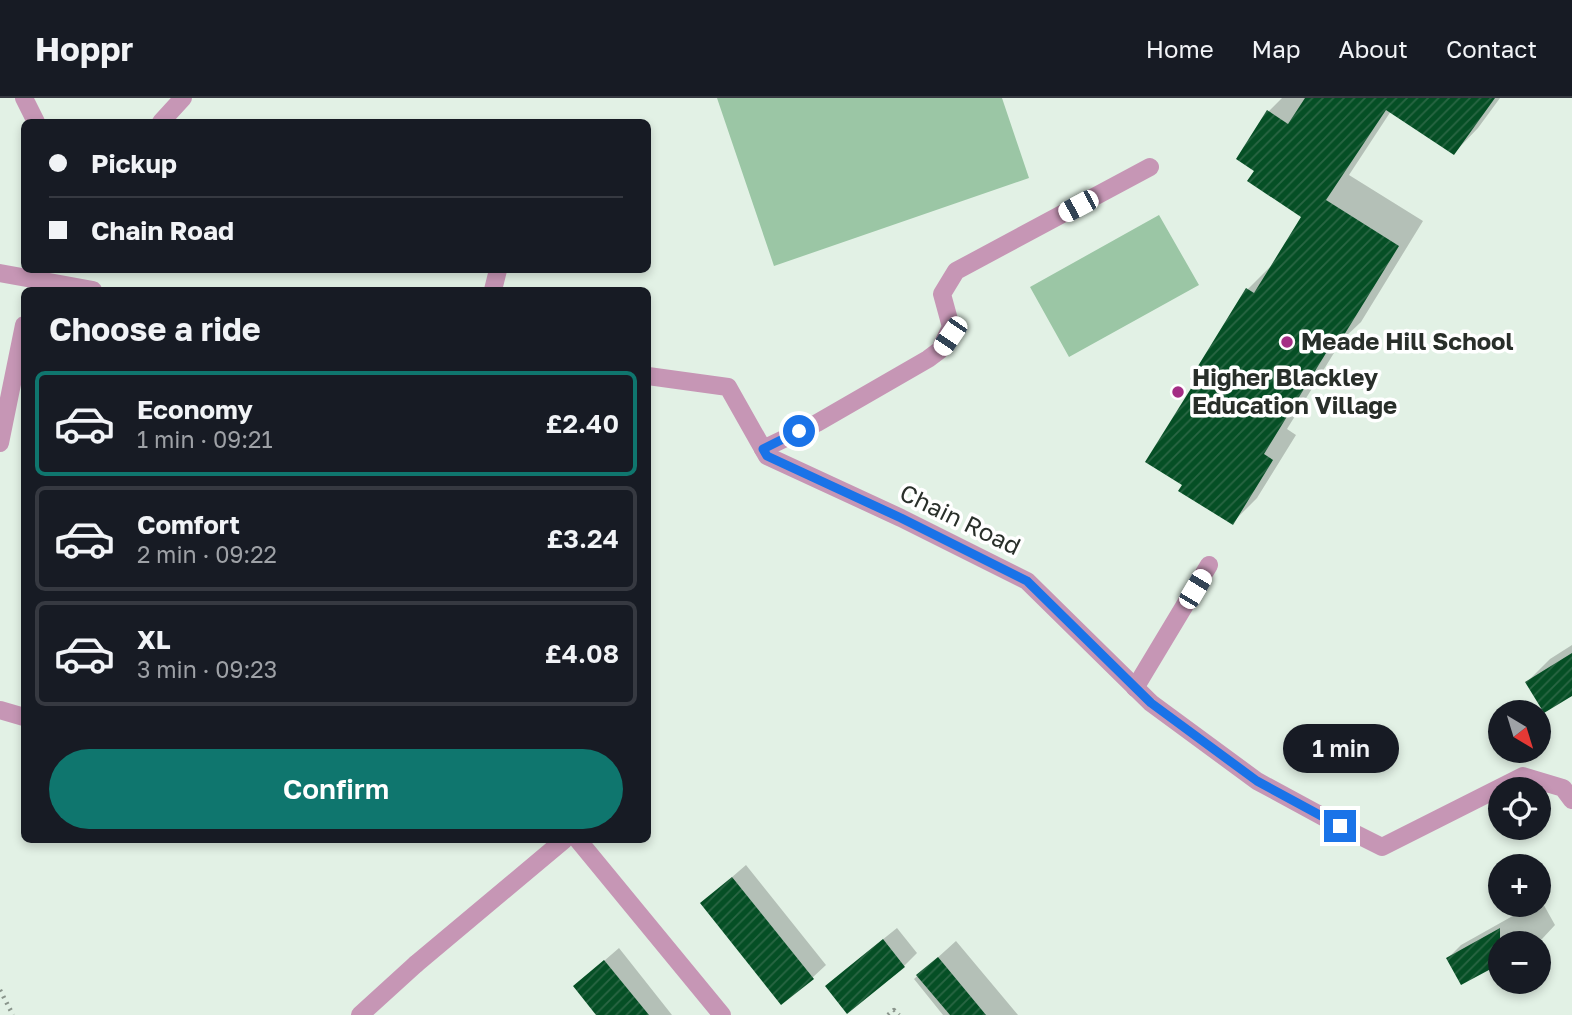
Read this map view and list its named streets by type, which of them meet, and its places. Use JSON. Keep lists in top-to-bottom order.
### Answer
{
  "streets": {
    "street": ["Chain Road"]
  },
  "places": ["Meade Hill School", "Higher Blackley Education Village"],
  "north": "bottom right",
  "page": {
    "header": "Hoppr",
    "nav": [
      "Home",
      "Map",
      "About",
      "Contact"
    ],
    "banner": ["Pickup", "Chain Road"],
    "heading": "Choose a ride",
    "list": [
      {
        "name": "Economy",
        "note": "1 min · 09:21",
        "value": "£2.40"
      },
      {
        "name": "Comfort",
        "note": "2 min · 09:22",
        "value": "£3.24"
      },
      {
        "name": "XL",
        "note": "3 min · 09:23",
        "value": "£4.08"
      }
    ],
    "map_buttons": ["+", "−"],
    "bubble": "1 min",
    "buttons": "Confirm"
  }
}
